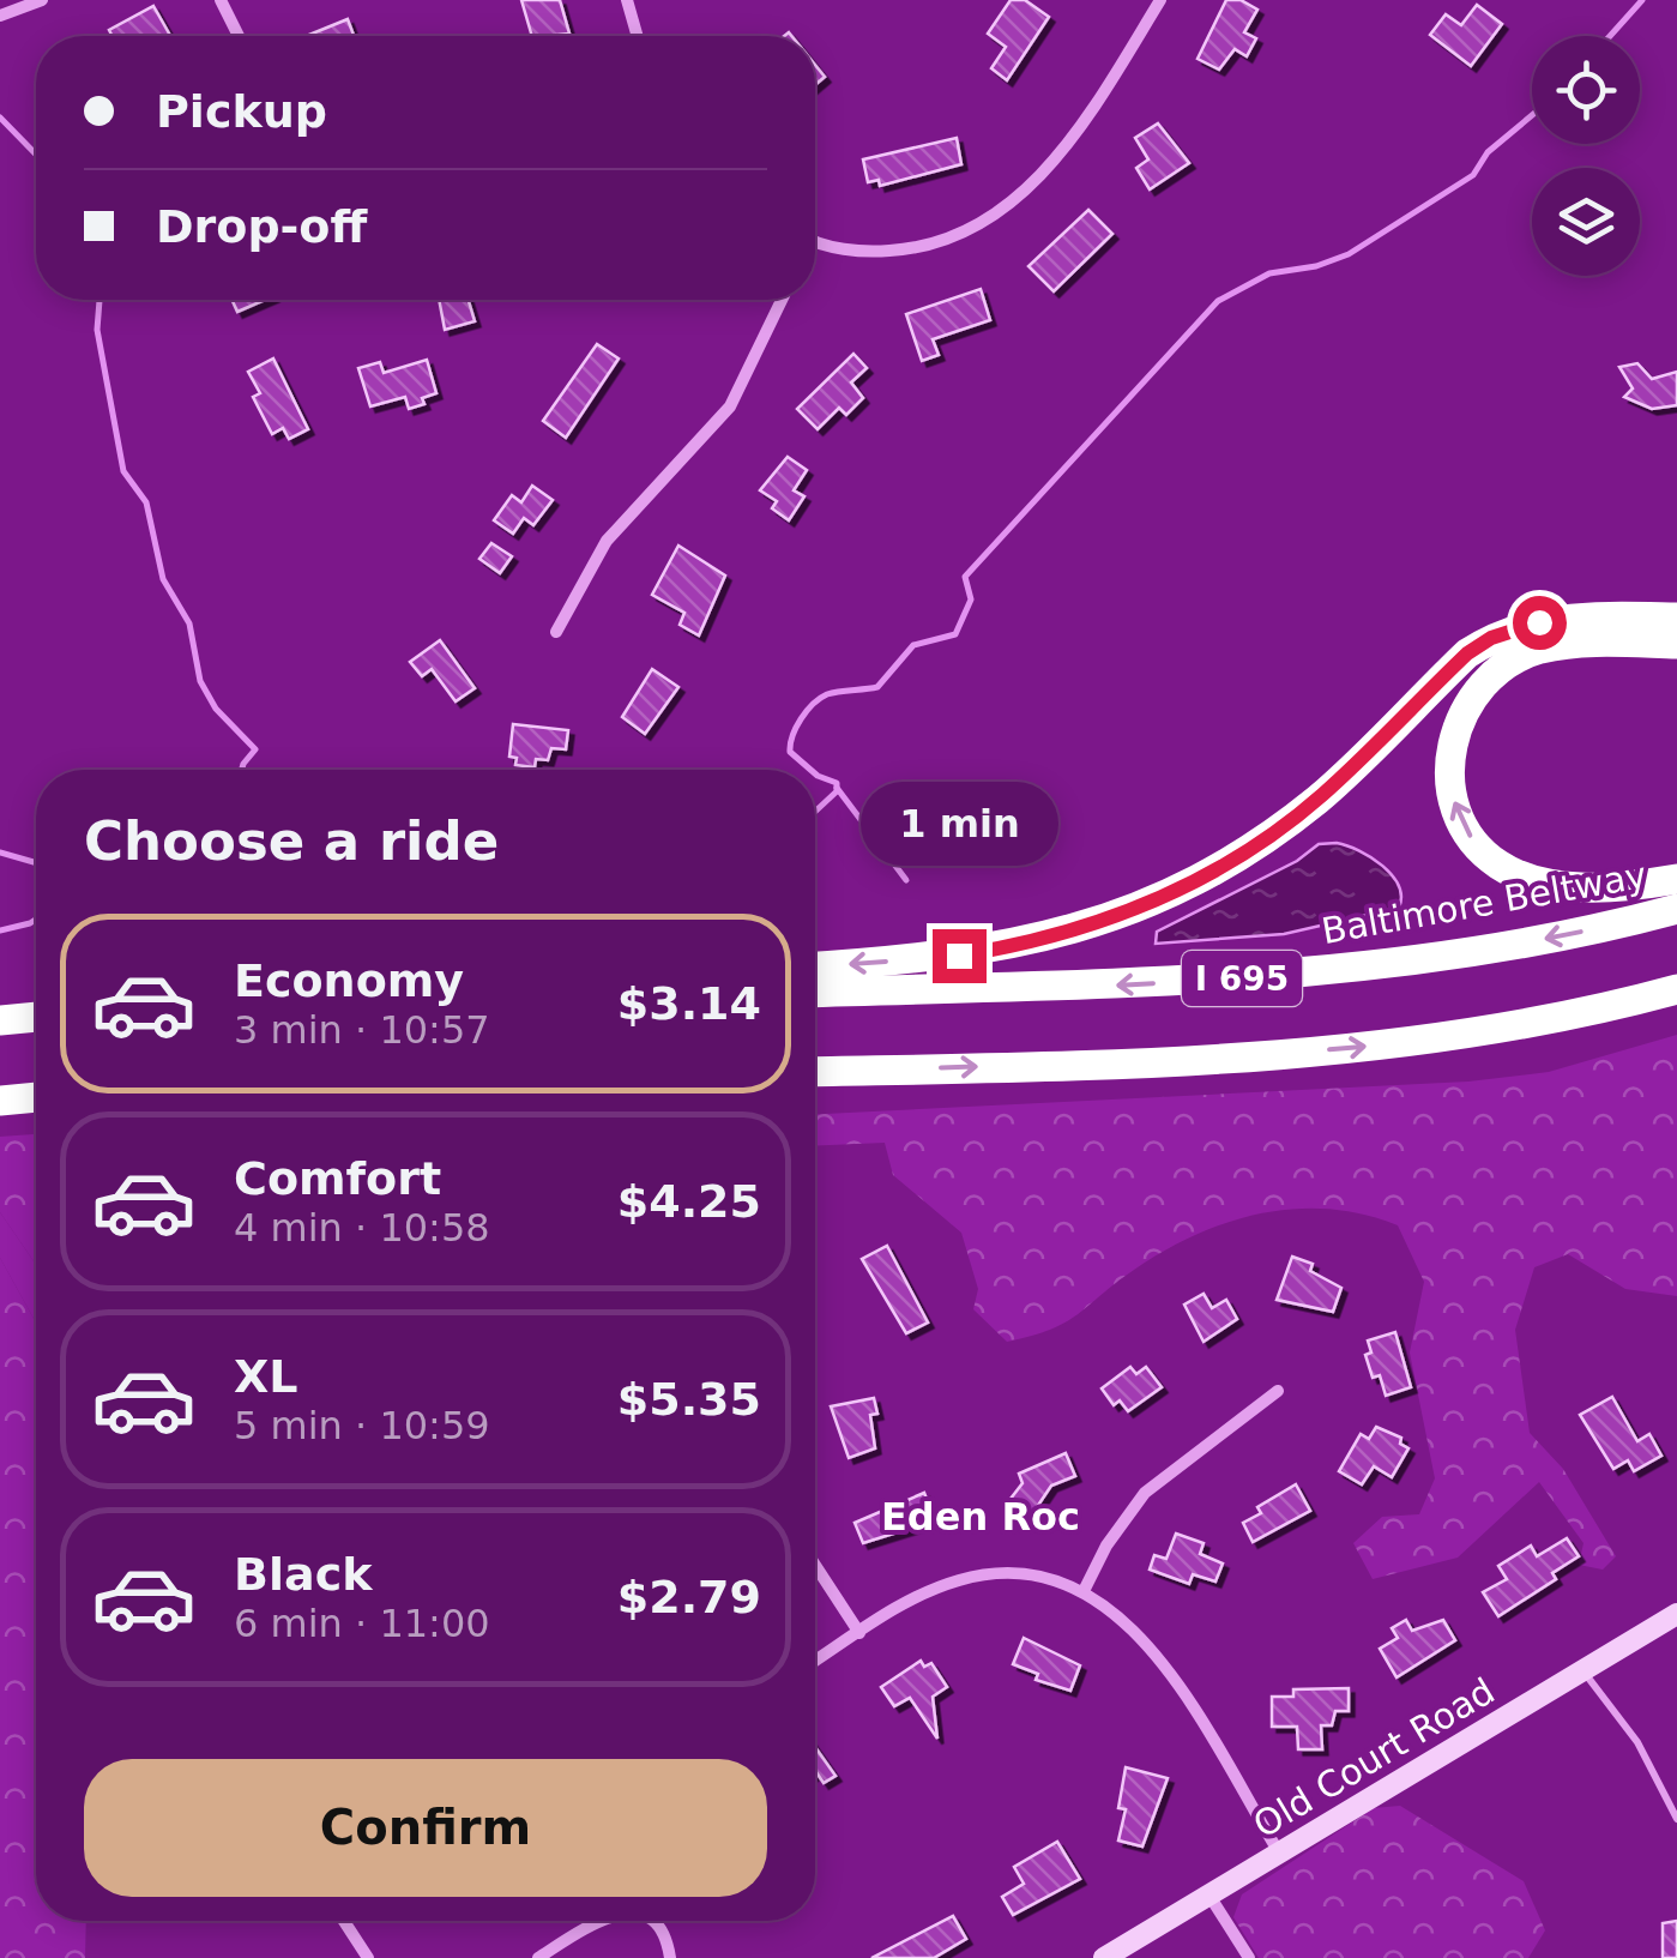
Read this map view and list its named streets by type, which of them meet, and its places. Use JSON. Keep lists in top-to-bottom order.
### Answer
{
  "streets": {
    "highway": ["Baltimore Beltway", "I 695"],
    "main road": ["Old Court Road"]
  },
  "districts": ["Eden Roc"],
  "page": {
    "banner": ["Pickup", "Drop-off"],
    "heading": "Choose a ride",
    "bubble": "1 min",
    "list": [
      {
        "name": "Economy",
        "note": "3 min · 10:57",
        "value": "$3.14"
      },
      {
        "name": "Comfort",
        "note": "4 min · 10:58",
        "value": "$4.25"
      },
      {
        "name": "XL",
        "note": "5 min · 10:59",
        "value": "$5.35"
      },
      {
        "name": "Black",
        "note": "6 min · 11:00",
        "value": "$2.79"
      }
    ],
    "buttons": "Confirm"
  }
}
